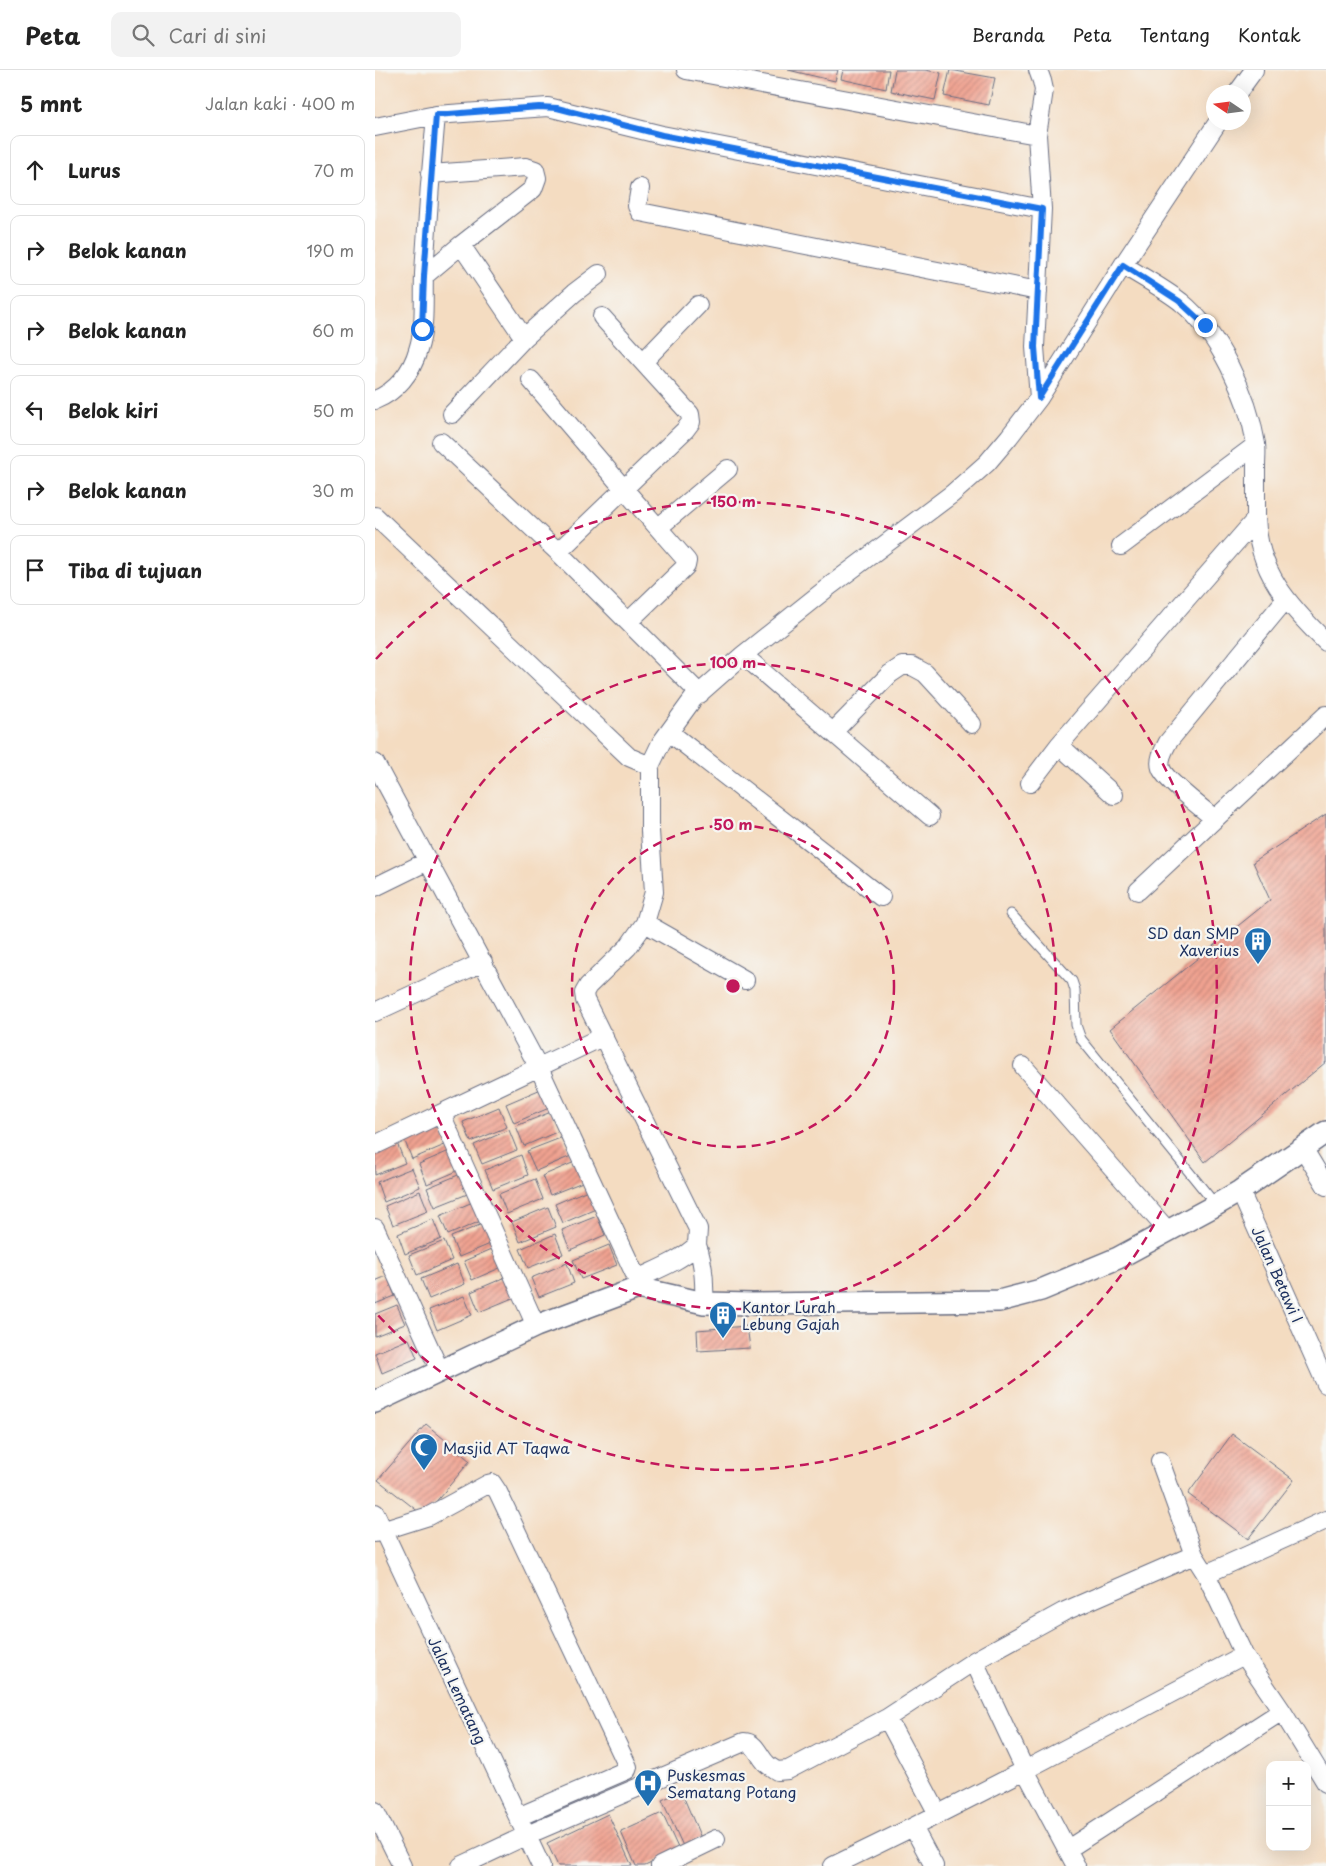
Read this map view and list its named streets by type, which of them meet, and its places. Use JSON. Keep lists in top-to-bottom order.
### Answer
{
  "streets": {
    "street": ["Jalan Betawi I", "Jalan Lematang"]
  },
  "places": {
    "building": ["SD dan SMP Xaverius", "Kantor Lurah Lebung Gajah"],
    "mosque": ["Masjid AT Taqwa"],
    "hospital": ["Puskesmas Sematang Potang"]
  },
  "north": "left",
  "page": {
    "header": "Peta",
    "search": "Cari di sini",
    "nav": [
      "Beranda",
      "Peta",
      "Tentang",
      "Kontak"
    ],
    "heading": ["5 mnt", "Jalan kaki · 400 m"],
    "list": [
      ["Lurus", "70 m"],
      ["Belok kanan", "190 m"],
      ["Belok kanan", "60 m"],
      ["Belok kiri", "50 m"],
      ["Belok kanan", "30 m"],
      "Tiba di tujuan"
    ],
    "map_buttons": ["+", "−"]
  },
  "rings": ["150 m", "100 m", "50 m"]
}
